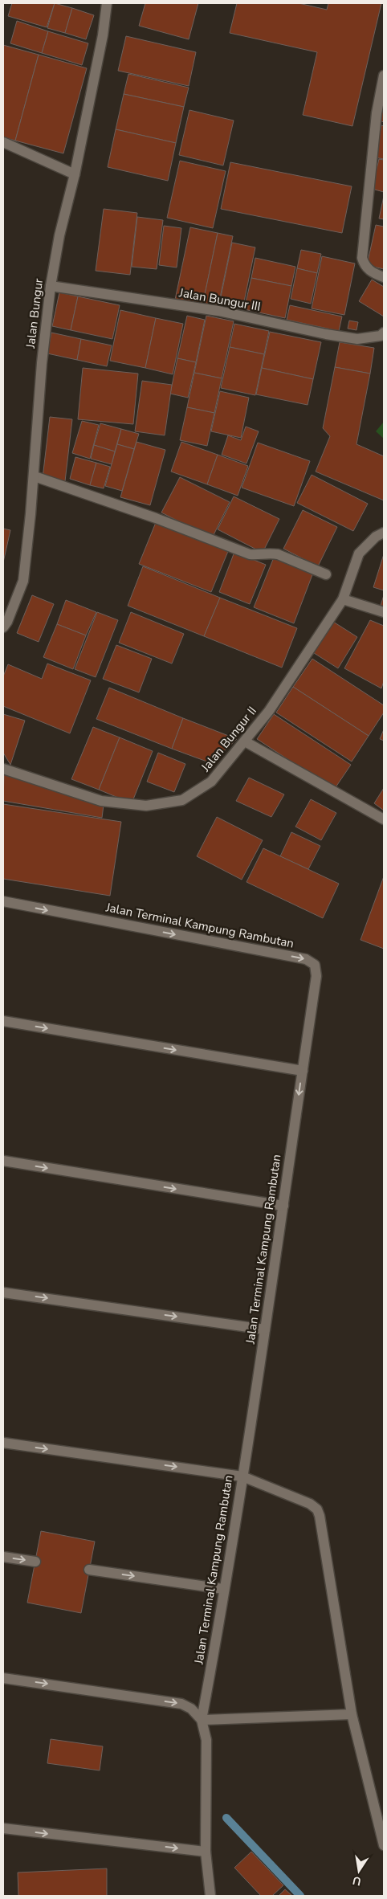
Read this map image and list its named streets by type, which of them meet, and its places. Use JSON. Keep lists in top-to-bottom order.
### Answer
{
  "streets": {
    "street": [
      "Jalan Bungur III",
      "Jalan Bungur",
      "Jalan Bungur II",
      "Jalan Terminal Kampung Rambutan"
    ]
  },
  "crossings": [
    ["Jalan Bungur III", "Jalan Bungur"]
  ],
  "north": "bottom"
}
